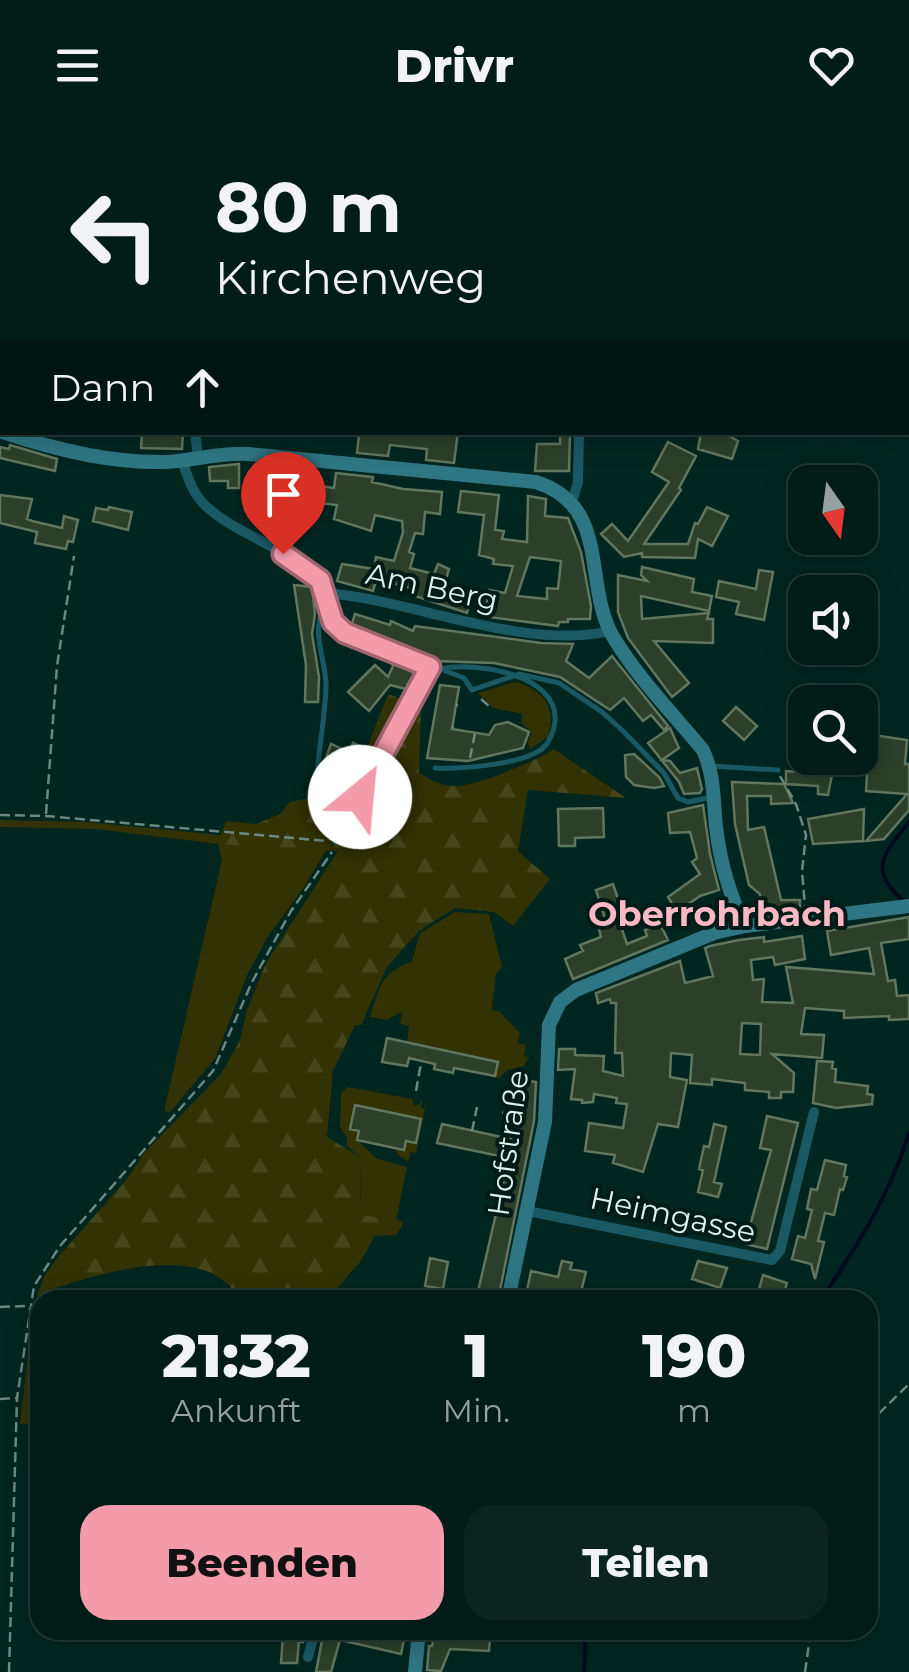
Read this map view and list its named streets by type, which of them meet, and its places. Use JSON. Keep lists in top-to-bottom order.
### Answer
{
  "streets": {
    "main road": ["Hofstraße"],
    "street": ["Am Berg", "Heimgasse"]
  },
  "crossings": [
    ["Hofstraße", "Heimgasse"]
  ],
  "districts": ["Oberrohrbach"],
  "north": "bottom",
  "page": {
    "header": "Drivr",
    "turn": ["80 m", "Kirchenweg"],
    "then": "Dann",
    "eta": [
      "21:32",
      "Ankunft",
      "1",
      "Min.",
      "190",
      "m"
    ],
    "buttons": ["Beenden", "Teilen"]
  }
}
